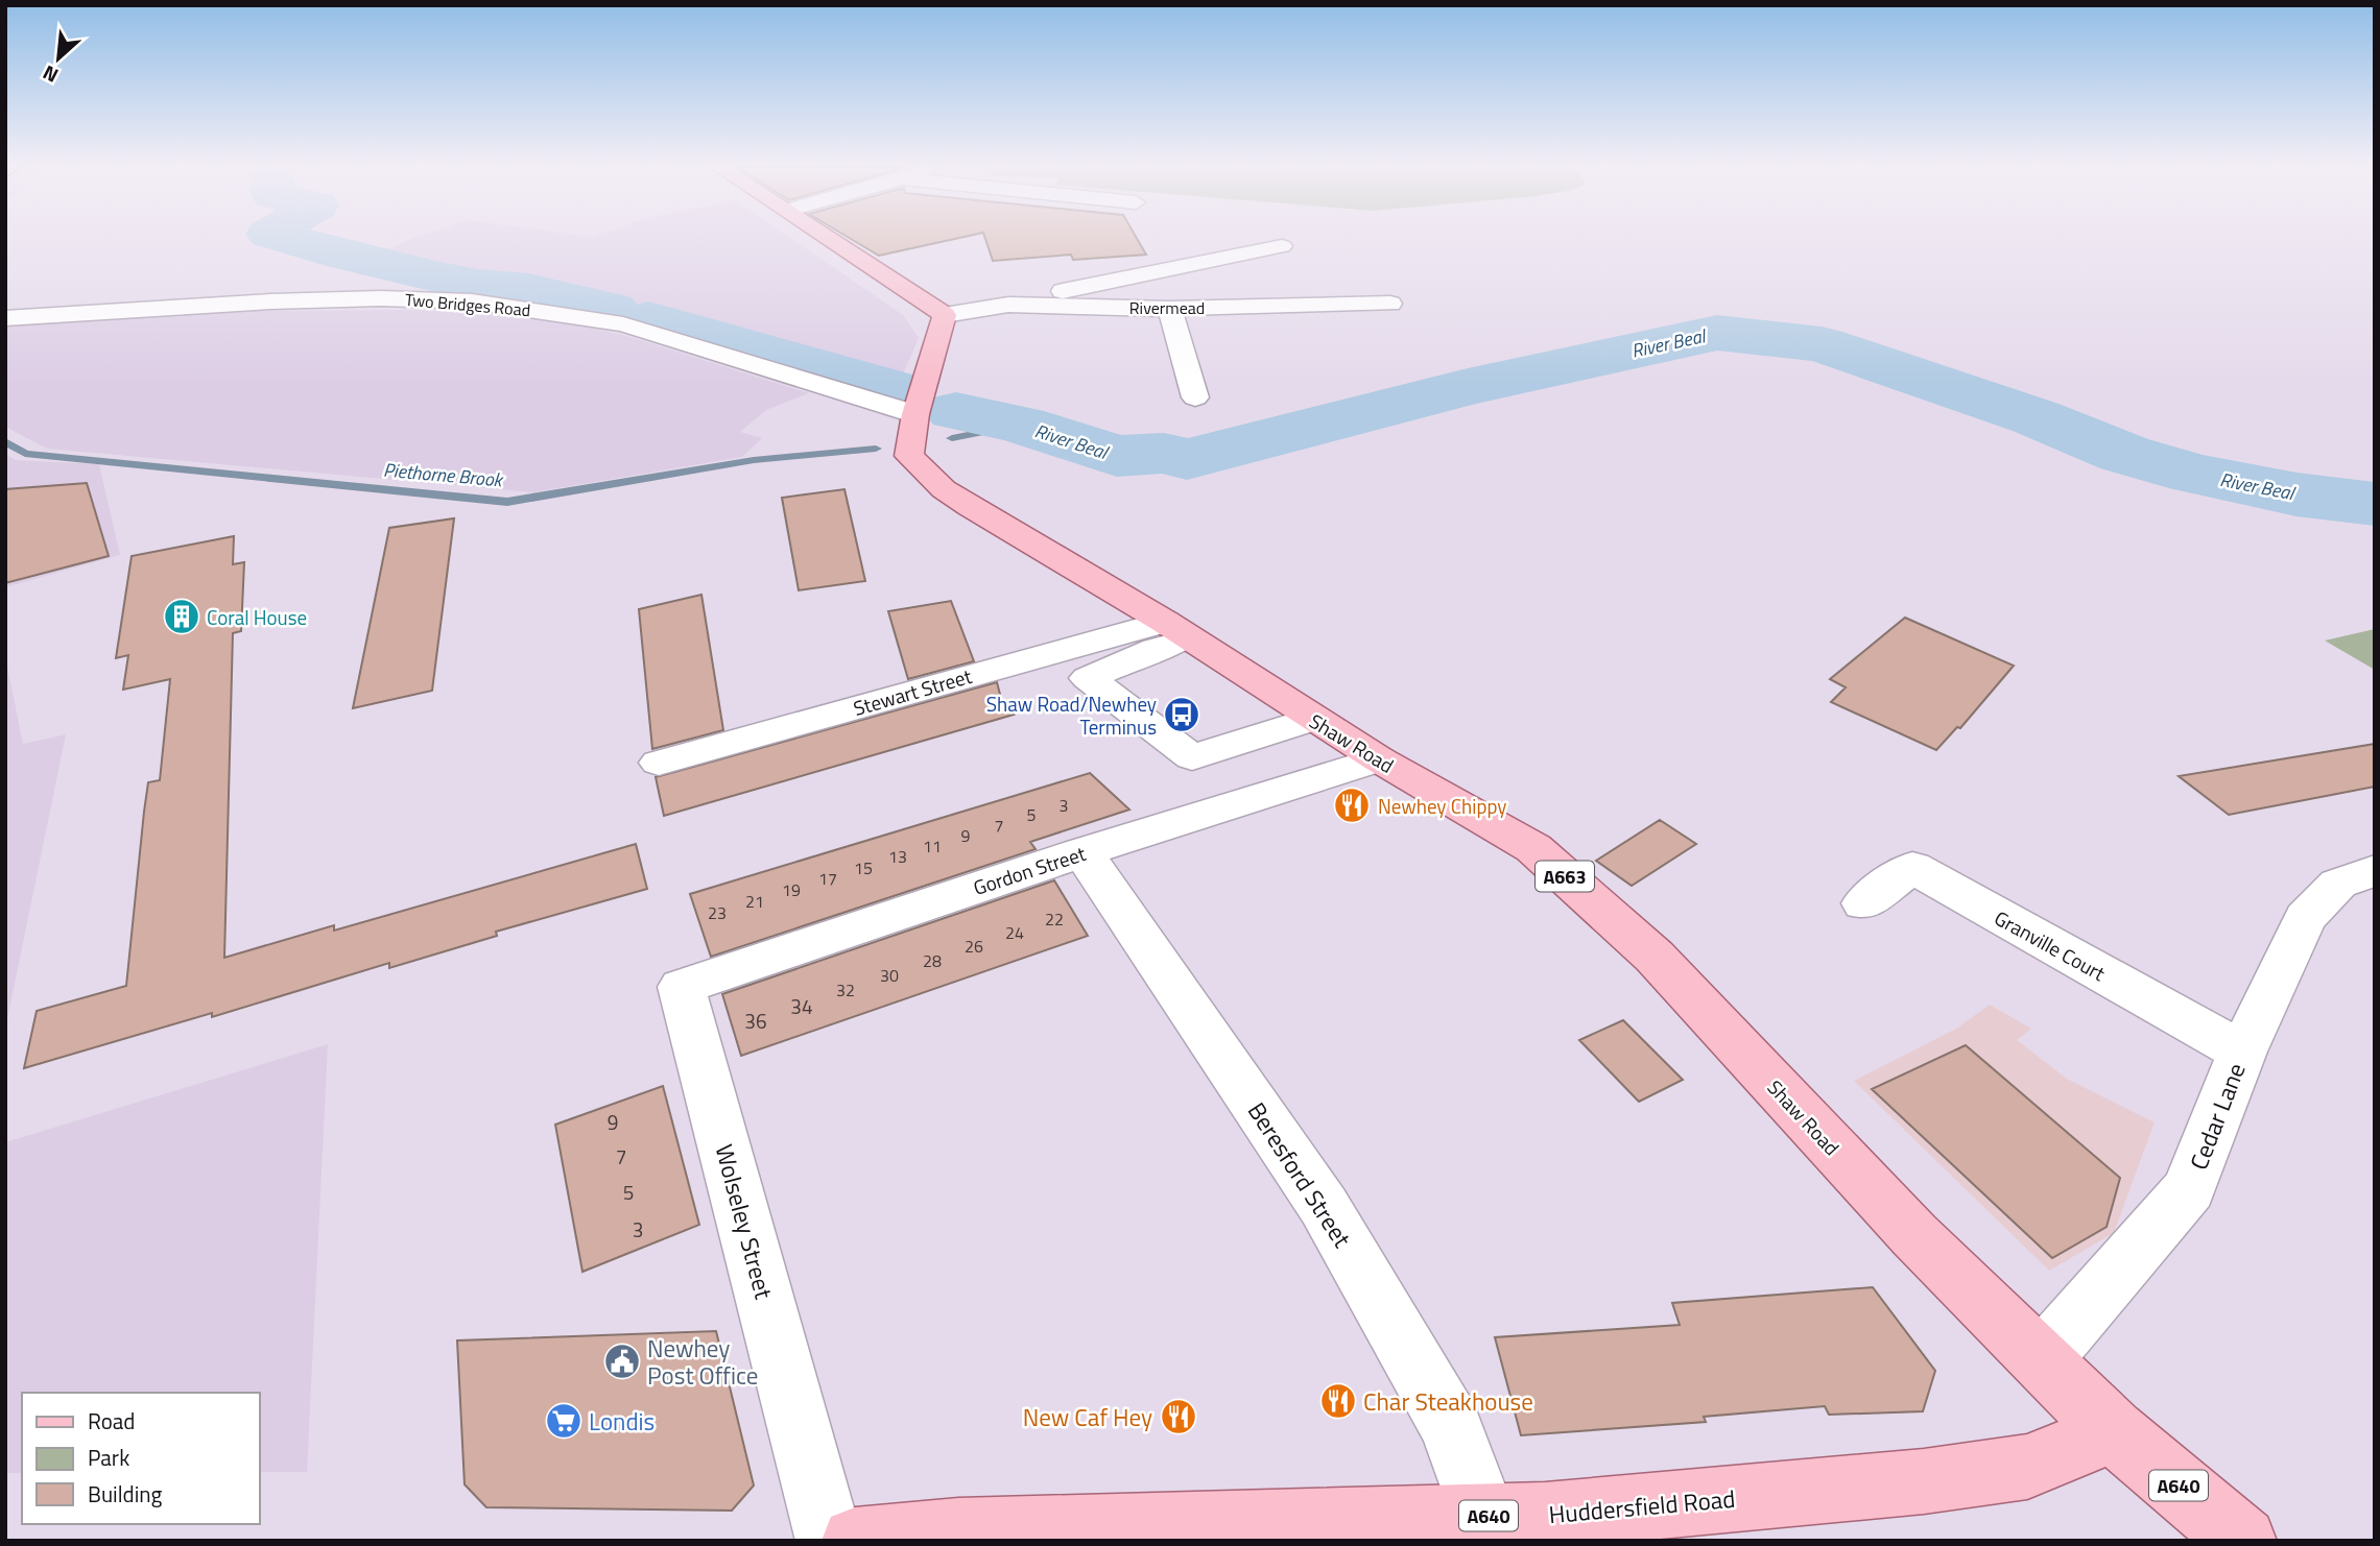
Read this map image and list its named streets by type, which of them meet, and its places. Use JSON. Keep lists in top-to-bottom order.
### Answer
{
  "streets": {
    "main road": [
      "Shaw Road",
      "A663",
      "A640",
      "Huddersfield Road"
    ],
    "street": [
      "Two Bridges Road",
      "Rivermead",
      "Stewart Street",
      "Gordon Street",
      "Granville Court",
      "Cedar Lane",
      "Beresford Street",
      "Wolseley Street"
    ]
  },
  "crossings": [
    ["Two Bridges Road", "Shaw Road"],
    ["Rivermead", "Shaw Road"],
    ["Stewart Street", "Shaw Road"],
    ["Shaw Road", "Gordon Street"],
    ["Shaw Road", "Cedar Lane"],
    ["Shaw Road", "A640"],
    ["Shaw Road", "Huddersfield Road"],
    ["Gordon Street", "Beresford Street"],
    ["Gordon Street", "Wolseley Street"],
    ["Granville Court", "Cedar Lane"],
    ["Beresford Street", "Huddersfield Road"],
    ["A640", "Huddersfield Road"]
  ],
  "water": ["River Beal", "Piethorne Brook"],
  "places": {
    "building": ["Coral House"],
    "bus stop": ["Shaw Road/Newhey Terminus"],
    "restaurant": ["Newhey Chippy", "Char Steakhouse", "New Caf Hey"],
    "public building": ["Newhey Post Office"],
    "supermarket": ["Londis"]
  },
  "house_numbers": [
    "3",
    "5",
    "7",
    "9",
    "11",
    "13",
    "15",
    "17",
    "19",
    "21",
    "23",
    "22",
    "24",
    "26",
    "28",
    "30",
    "32",
    "34",
    "36",
    "9",
    "7",
    "5",
    "3"
  ],
  "legend": ["Road", "Park", "Building"],
  "north": "bottom left"
}
